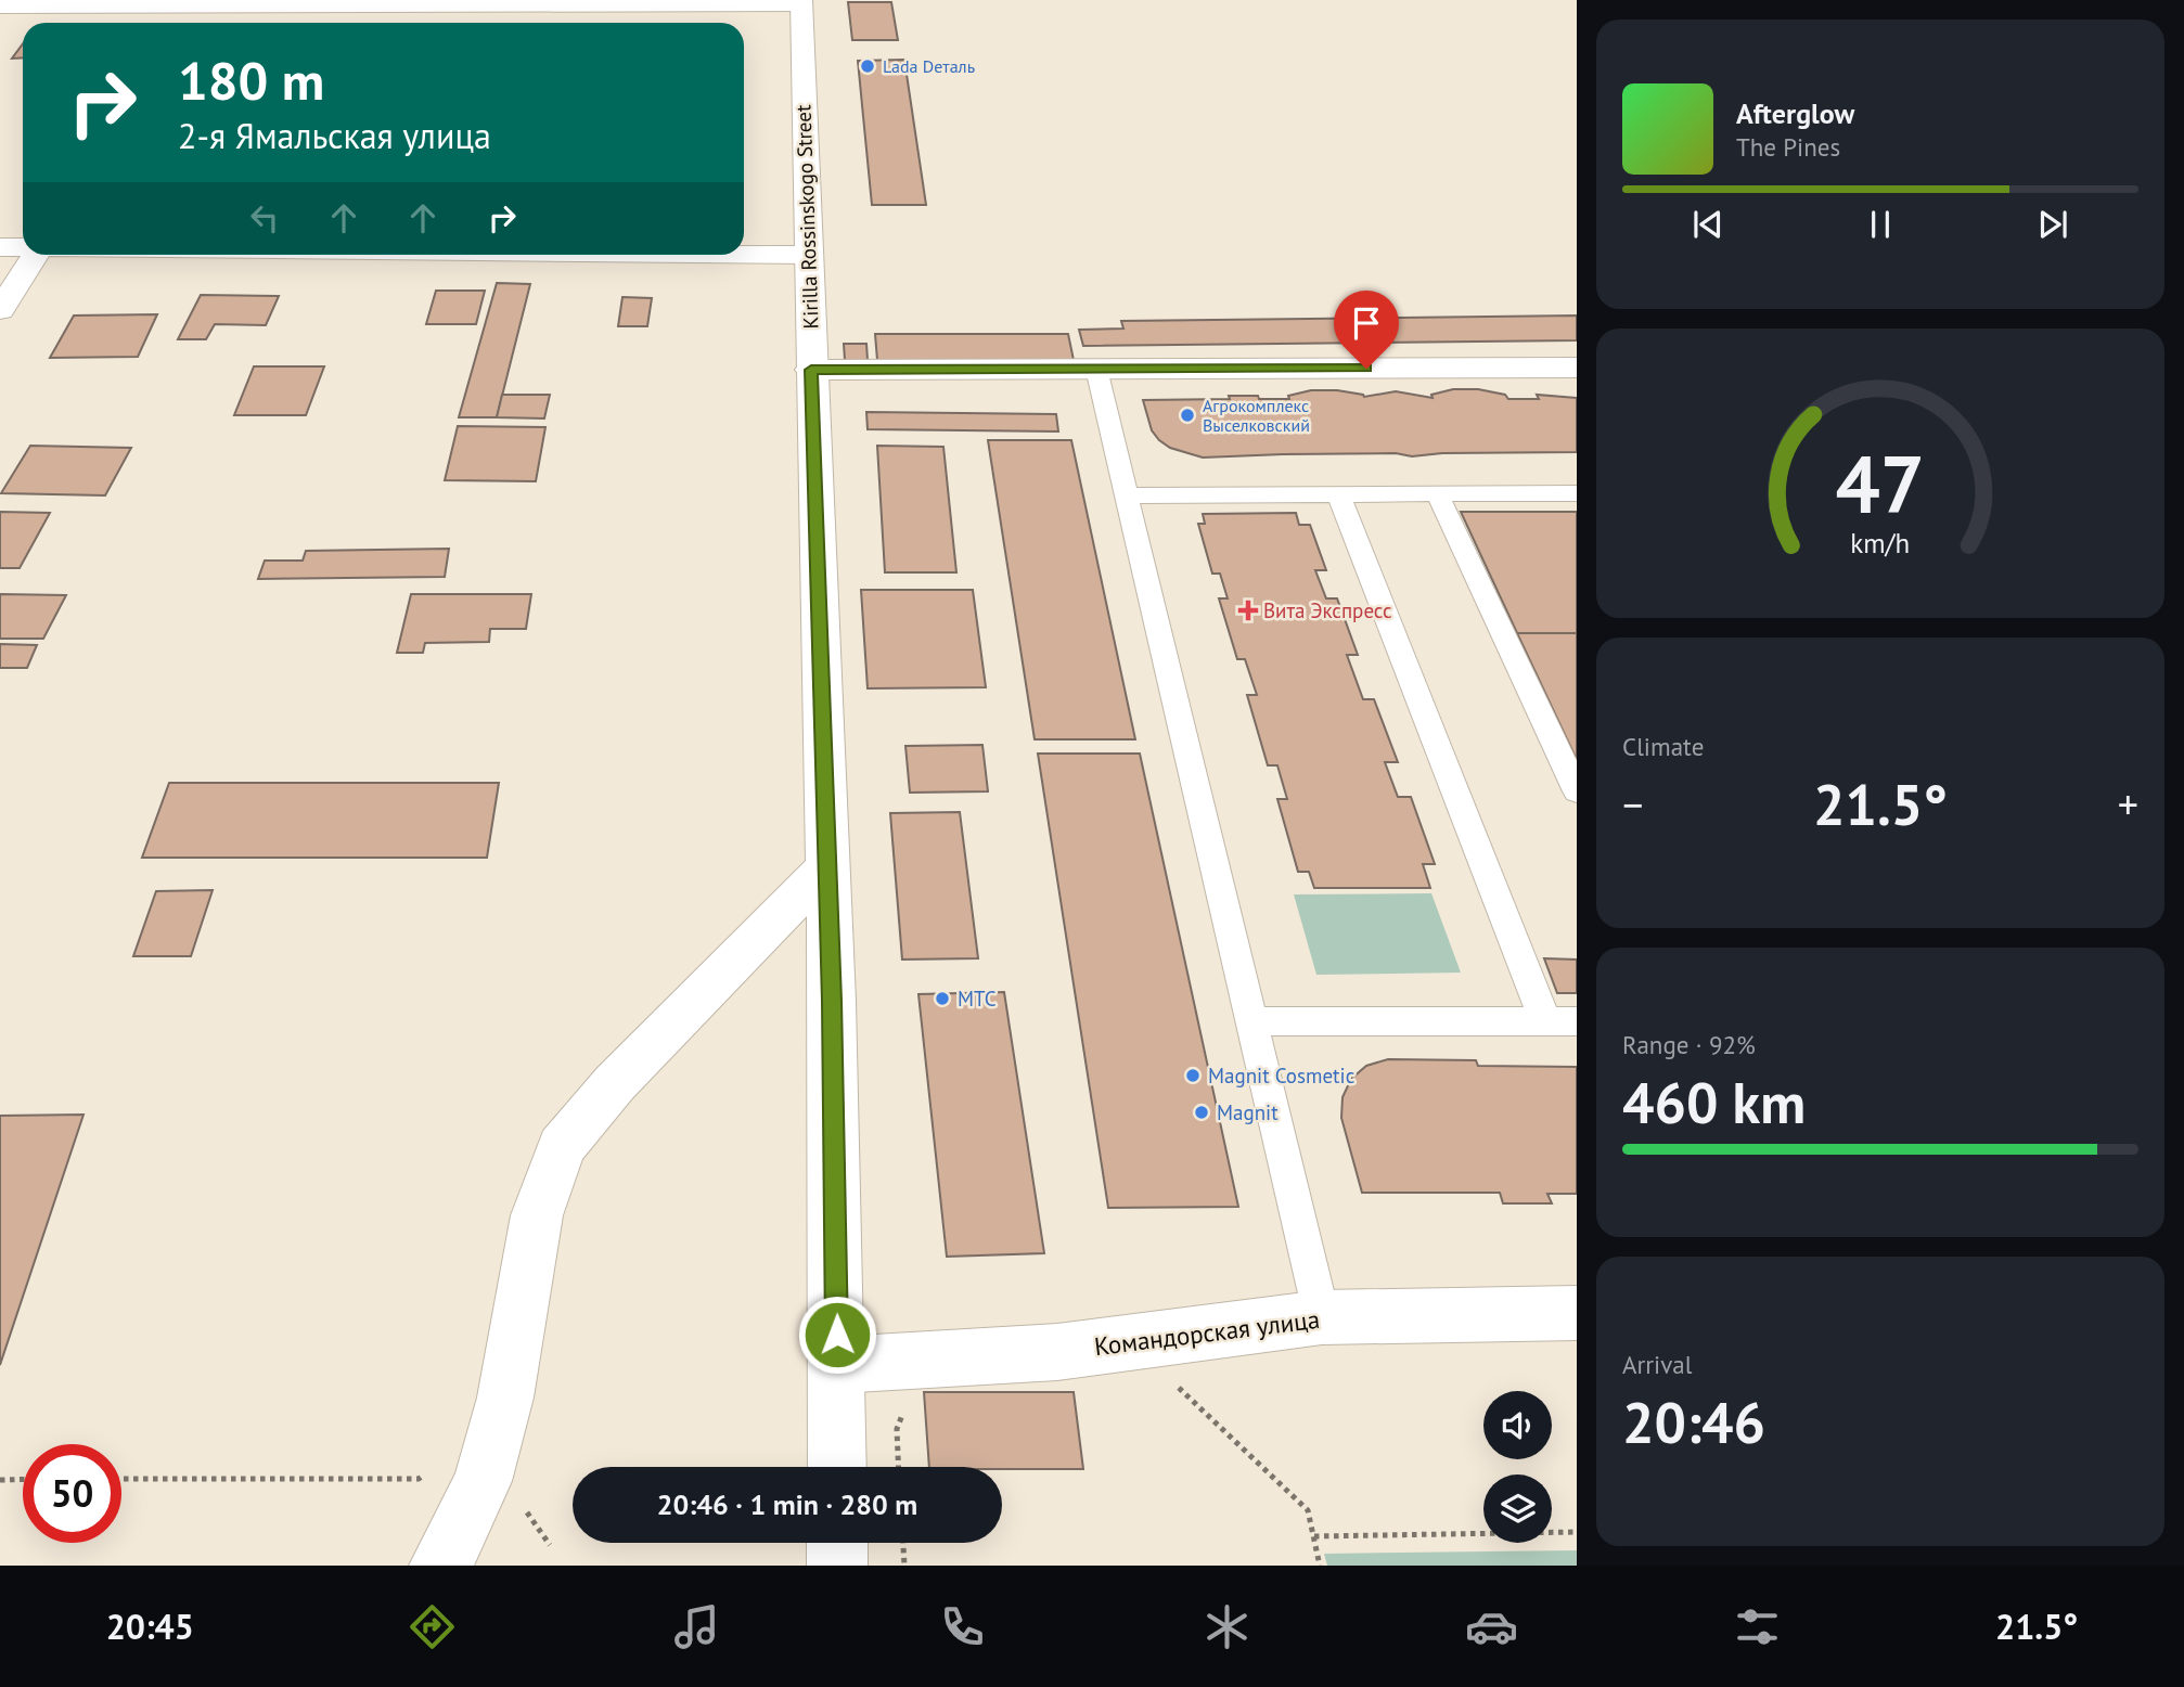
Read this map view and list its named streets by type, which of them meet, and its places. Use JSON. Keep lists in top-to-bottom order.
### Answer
{
  "streets": {
    "street": ["Kirilla Rossinskogo Street", "Командорская улица"]
  },
  "crossings": [
    ["Kirilla Rossinskogo Street", "Командорская улица"]
  ],
  "places": {
    "other": [
      "Lada Dеталь",
      "Агрокомплекс Выселковский",
      "МТС",
      "Magnit Cosmetic",
      "Magnit"
    ],
    "health": ["Вита Экспресс"]
  },
  "page": {
    "turn": ["180 m", "2-я Ямальская улица"],
    "song": ["Afterglow", "The Pines"],
    "tile": [
      "Climate",
      ["Range · 92%", "460 km"],
      ["Arrival", "20:46"]
    ],
    "heat": ["−", "21.5°", "+"],
    "limit": "50",
    "trip": "20:46 · 1 min · 280 m",
    "tabs": ["20:45", "21.5°"],
    "gauge": ["47", "km/h"]
  }
}
